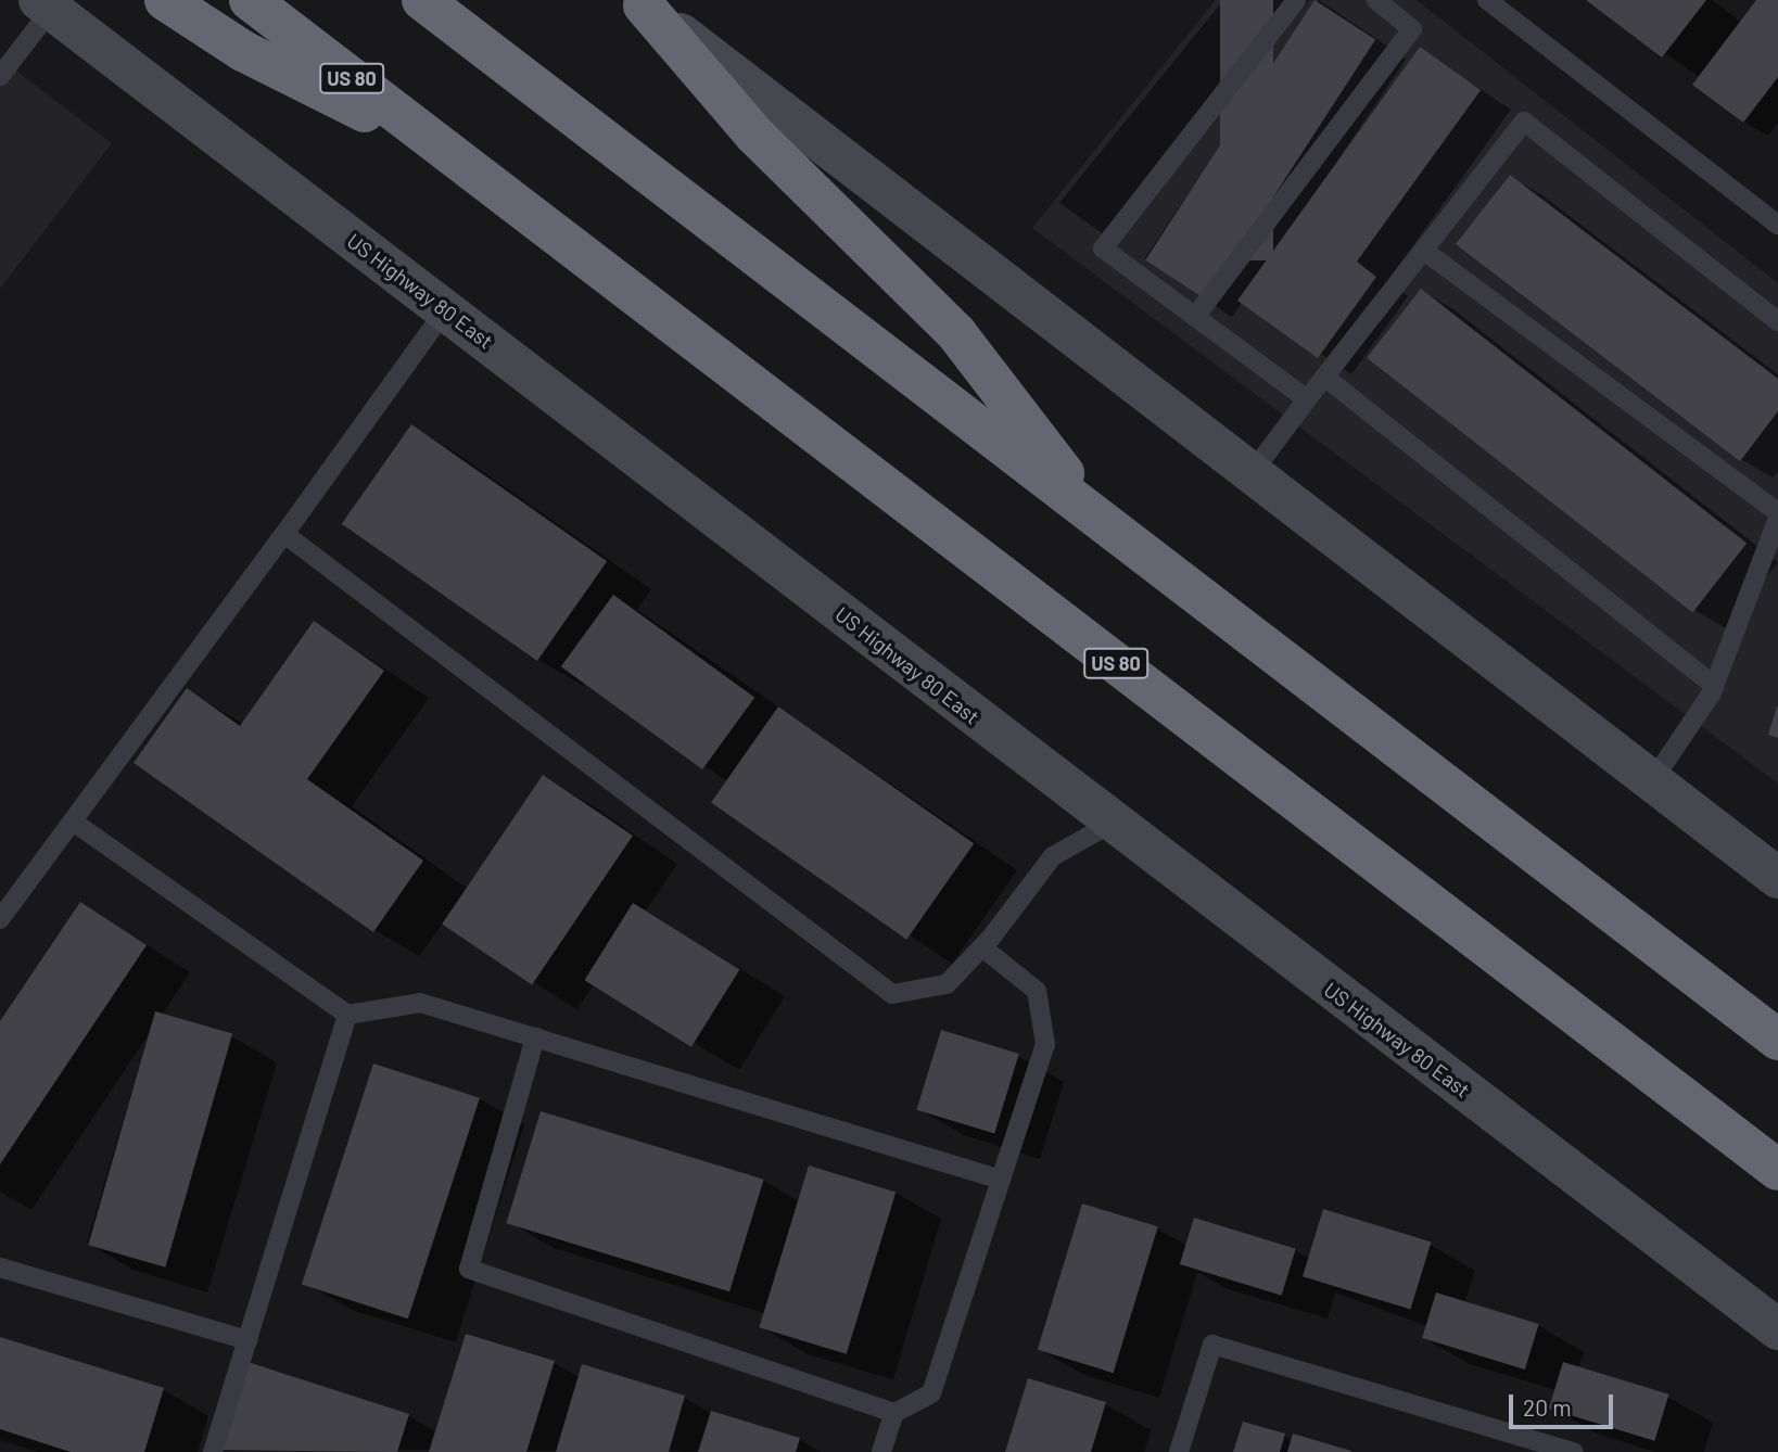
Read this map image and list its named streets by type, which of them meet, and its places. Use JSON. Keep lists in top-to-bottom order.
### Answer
{
  "streets": {
    "highway": ["US 80"],
    "main road": ["US Highway 80 East"]
  },
  "scale_bar": "20 m"
}
